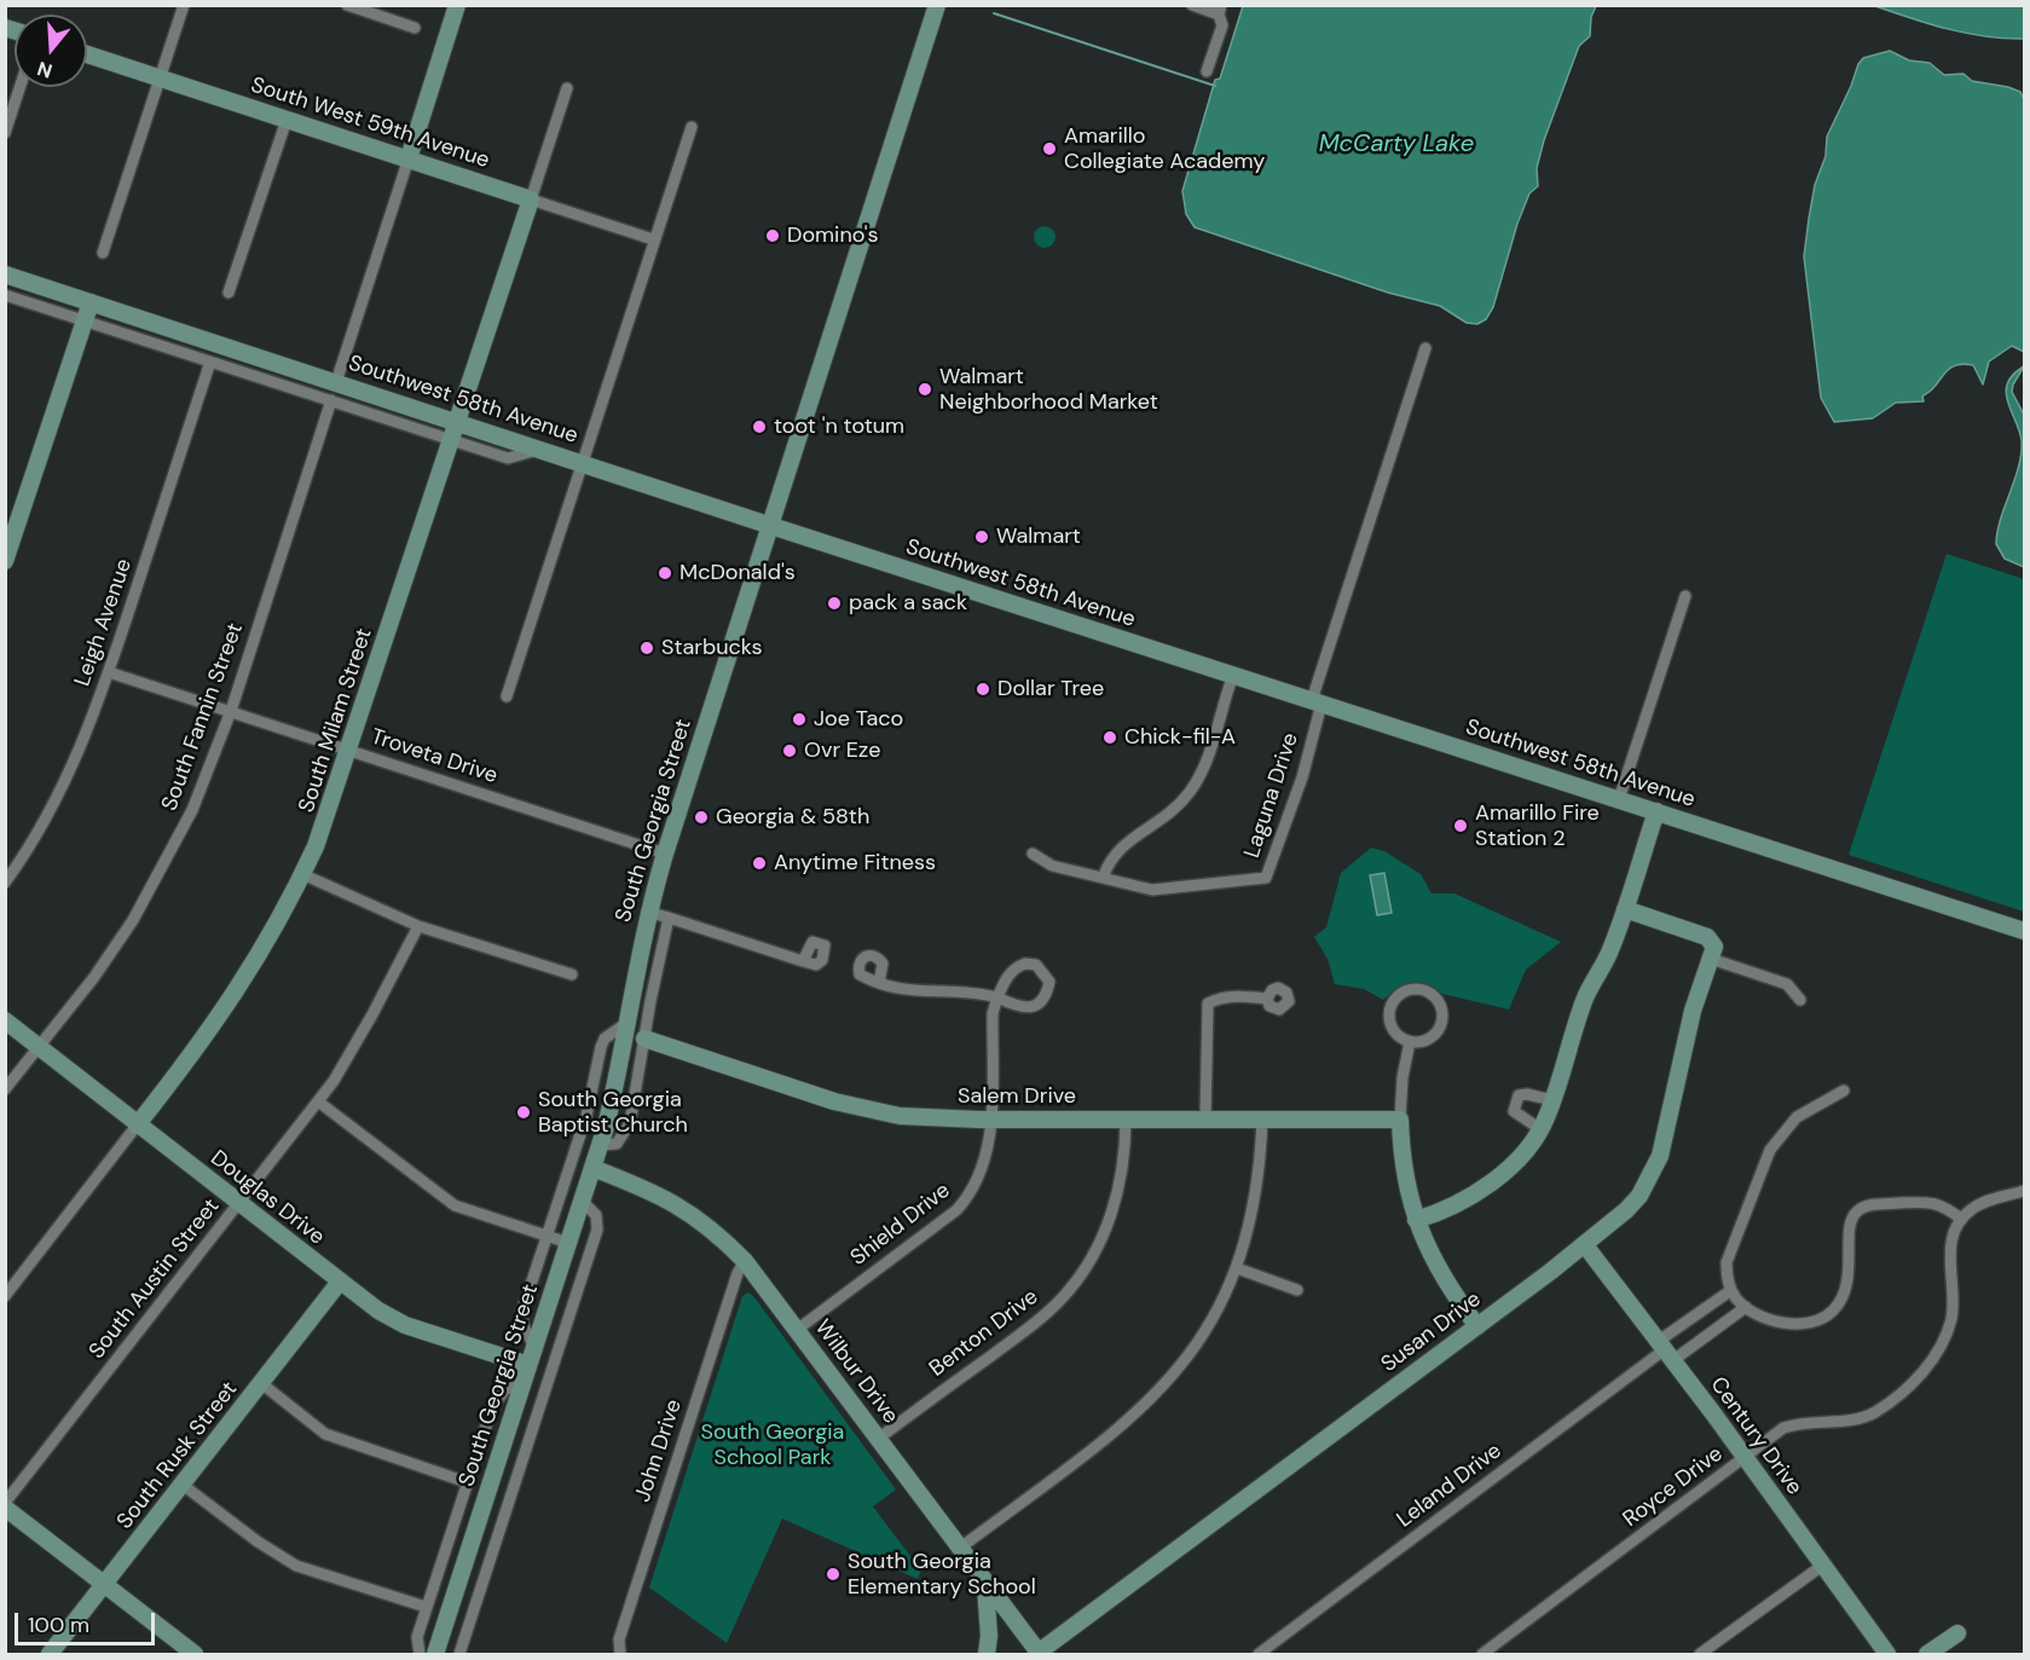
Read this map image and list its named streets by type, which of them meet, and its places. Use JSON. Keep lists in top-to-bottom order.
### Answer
{
  "streets": {
    "main road": [
      "South West 59th Avenue",
      "Southwest 58th Avenue",
      "South Milam Street",
      "South Georgia Street",
      "Salem Drive",
      "Douglas Drive",
      "Susan Drive",
      "Wilbur Drive",
      "Century Drive",
      "South Rusk Street"
    ],
    "street": [
      "Leigh Avenue",
      "South Fannin Street",
      "Troveta Drive",
      "Laguna Drive",
      "Shield Drive",
      "South Austin Street",
      "Benton Drive",
      "John Drive",
      "Leland Drive",
      "Royce Drive"
    ]
  },
  "crossings": [
    ["South West 59th Avenue", "South Milam Street"],
    ["Southwest 58th Avenue", "South Milam Street"],
    ["Southwest 58th Avenue", "Laguna Drive"],
    ["Southwest 58th Avenue", "South Georgia Street"],
    ["Leigh Avenue", "Troveta Drive"],
    ["South Fannin Street", "Troveta Drive"],
    ["South Fannin Street", "Douglas Drive"],
    ["South Milam Street", "Troveta Drive"],
    ["South Milam Street", "Douglas Drive"],
    ["Troveta Drive", "South Georgia Street"],
    ["South Georgia Street", "Douglas Drive"],
    ["South Georgia Street", "Wilbur Drive"],
    ["Salem Drive", "Shield Drive"],
    ["Salem Drive", "Benton Drive"],
    ["Douglas Drive", "South Austin Street"],
    ["Douglas Drive", "South Rusk Street"],
    ["Shield Drive", "Wilbur Drive"],
    ["Susan Drive", "Wilbur Drive"],
    ["Susan Drive", "Century Drive"],
    ["Benton Drive", "Wilbur Drive"],
    ["Wilbur Drive", "John Drive"],
    ["Century Drive", "Leland Drive"],
    ["Century Drive", "Royce Drive"]
  ],
  "water": ["McCarty Lake"],
  "parks": ["South Georgia School Park"],
  "places": [
    "Amarillo Collegiate Academy",
    "Domino's",
    "Walmart Neighborhood Market",
    "toot 'n totum",
    "Walmart",
    "McDonald's",
    "pack a sack",
    "Starbucks",
    "Dollar Tree",
    "Joe Taco",
    "Chick-fil-A",
    "Ovr Eze",
    "Georgia & 58th",
    "Amarillo Fire Station 2",
    "Anytime Fitness",
    "South Georgia Baptist Church",
    "South Georgia Elementary School"
  ],
  "scale_bar": "100 m",
  "north": "bottom"
}
